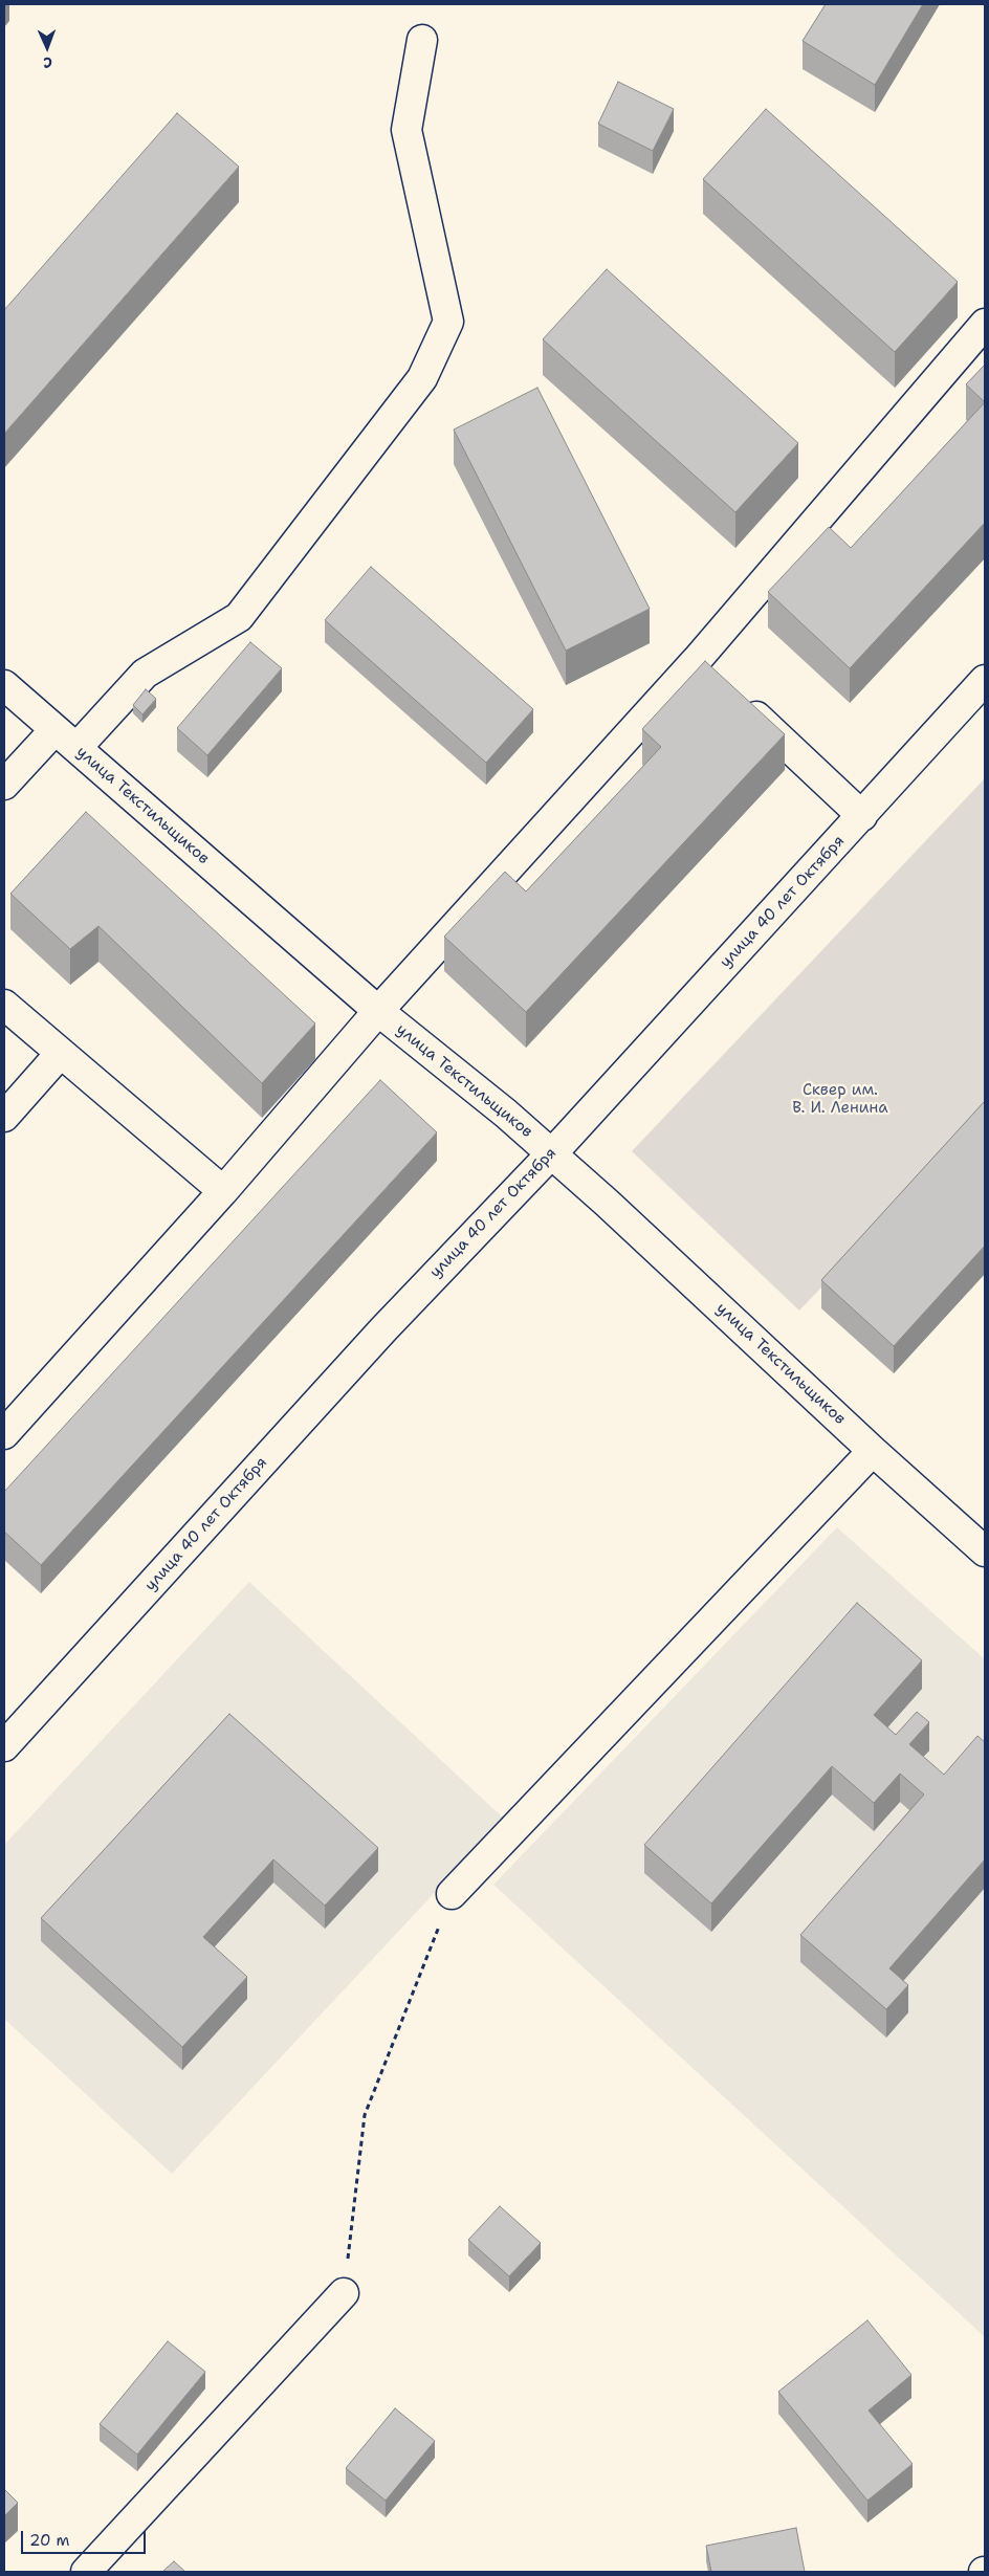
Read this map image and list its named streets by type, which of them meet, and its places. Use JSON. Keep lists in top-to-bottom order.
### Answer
{
  "streets": {
    "street": ["улица Текстильщиков", "улица 40 лет Октября"]
  },
  "crossings": [
    ["улица Текстильщиков", "улица 40 лет Октября"]
  ],
  "parks": ["Сквер им. В. И. Ленина"],
  "scale_bar": "20 m",
  "north": "bottom"
}
